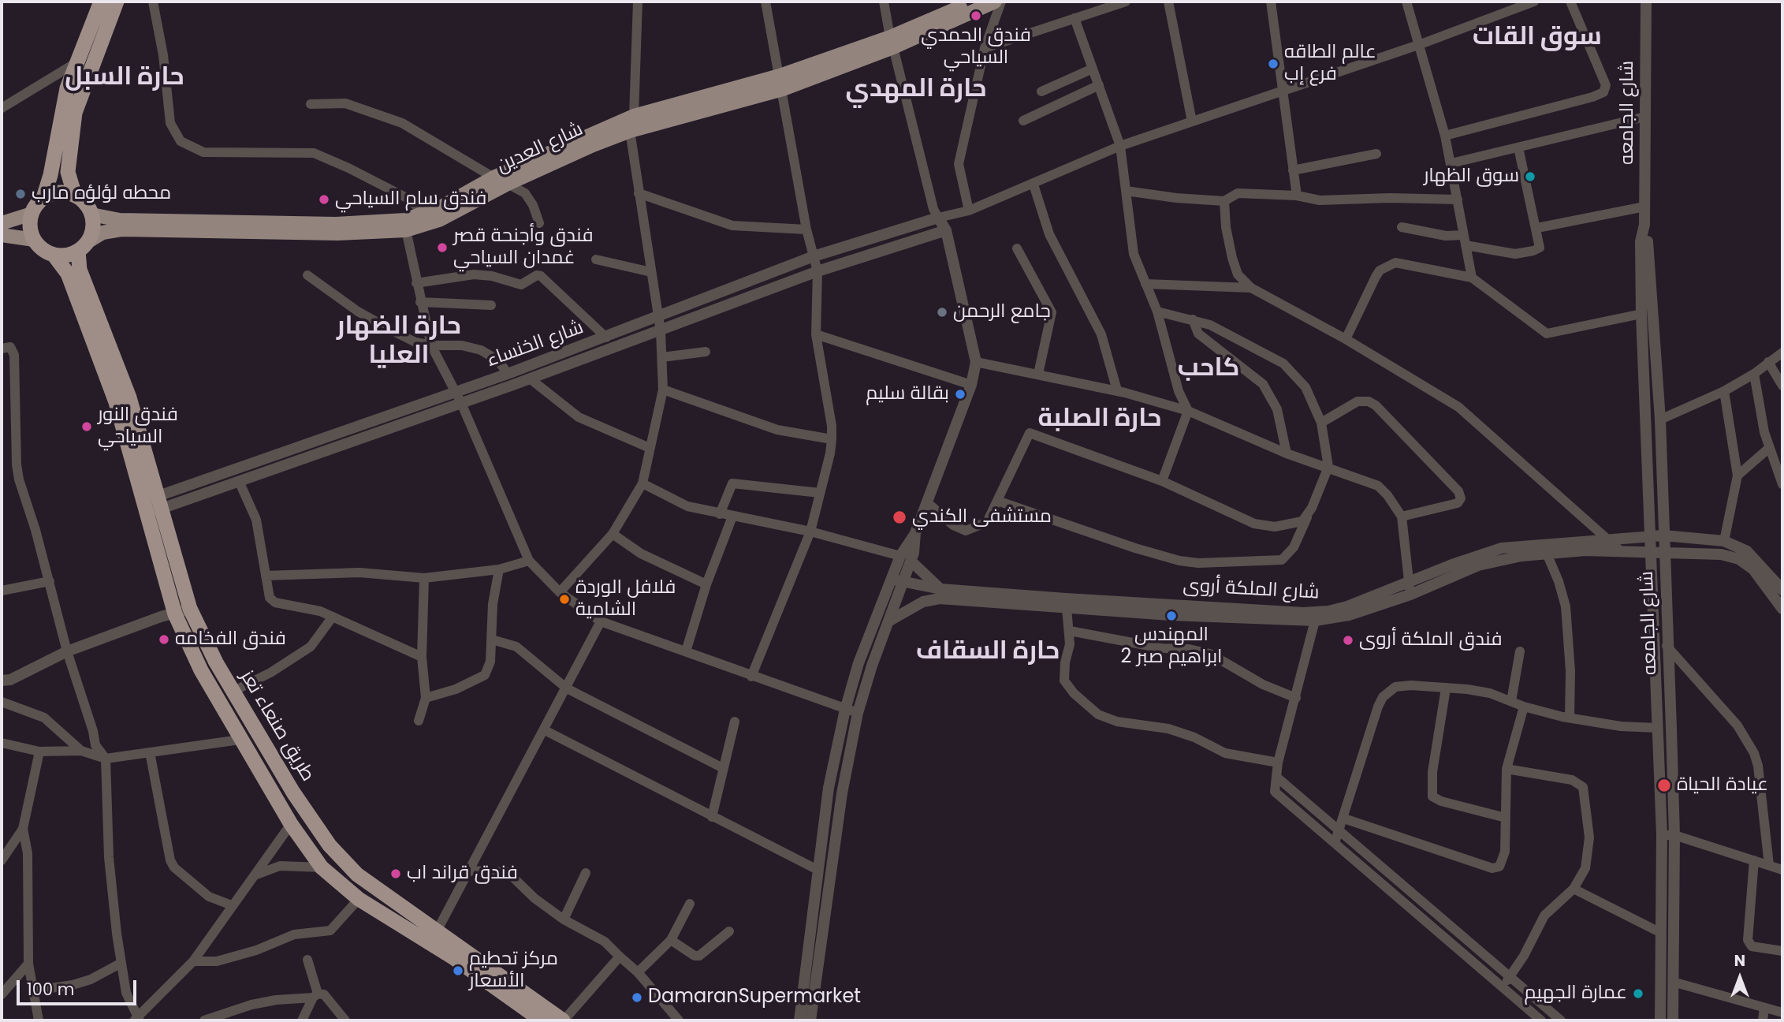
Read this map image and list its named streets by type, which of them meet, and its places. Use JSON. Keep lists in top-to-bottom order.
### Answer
{
  "streets": {
    "highway": ["طريق صنعاء تعز"],
    "main road": ["شارع العدين"],
    "street": ["شارع الجامعه", "شارع الخنساء", "شارع الملكة أروى"]
  },
  "crossings": [
    ["شارع الجامعه", "شارع الملكة أروى"],
    ["شارع العدين", "طريق صنعاء تعز"],
    ["شارع الخنساء", "طريق صنعاء تعز"]
  ],
  "districts": [
    "سوق القات",
    "حارة السبل",
    "حارة المهدي",
    "حارة الضهار العليا",
    "كاحب",
    "حارة الصلبة",
    "حارة السقاف"
  ],
  "places": [
    "فندق الحمدي السياحي",
    "عالم الطاقه فرع إب",
    "سوق الظهار",
    "محطه لؤلؤه مارب",
    "فندق سام السياحي",
    "فندق وأجنحة قصر غمدان السياحي",
    "جامع الرحمن",
    "بقالة سليم",
    "فندق النور السياحي",
    "مستشفى الكندي",
    "فلافل الوردة الشامية",
    "المهندس ابراهيم صبر 2",
    "فندق الفخامه",
    "فندق الملكة أروى",
    "عيادة الحياة",
    "فندق قراند اب",
    "مركز تحطيم الأسعار",
    "عمارة الجهيم",
    "DamaranSupermarket"
  ],
  "scale_bar": "100 m",
  "north": "top"
}
